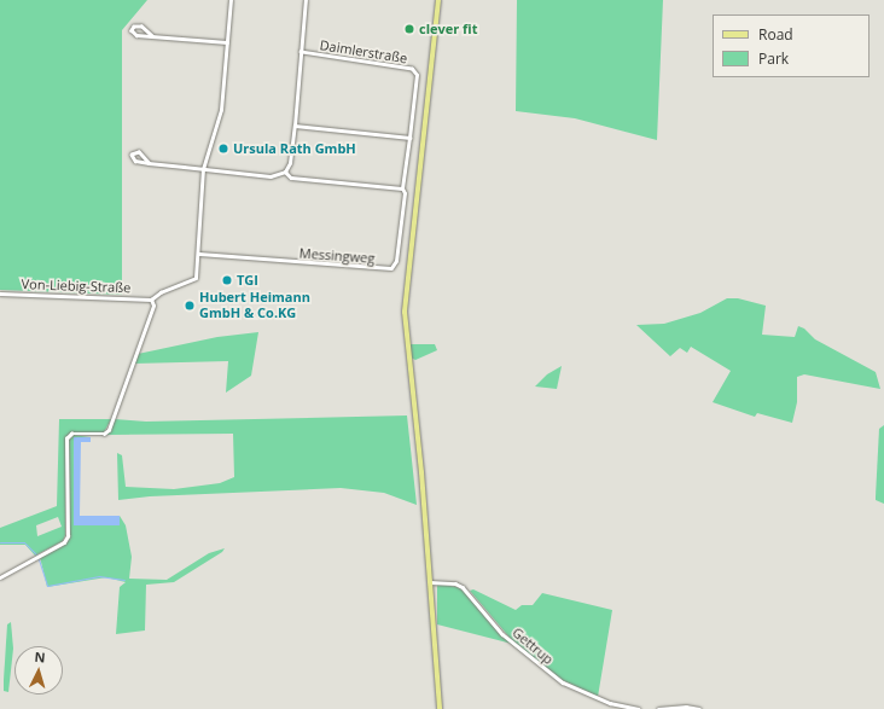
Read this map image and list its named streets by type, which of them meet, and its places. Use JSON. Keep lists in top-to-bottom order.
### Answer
{
  "streets": {
    "street": [
      "Daimlerstraße",
      "Messingweg",
      "Von-Liebig-Straße",
      "Gettrup"
    ]
  },
  "crossings": [
    ["Daimlerstraße", "Messingweg"]
  ],
  "places": [
    "clever fit",
    "Ursula Rath GmbH",
    "TGI",
    "Hubert Heimann GmbH & Co.KG"
  ],
  "legend": ["Road", "Park"],
  "north": "top"
}
